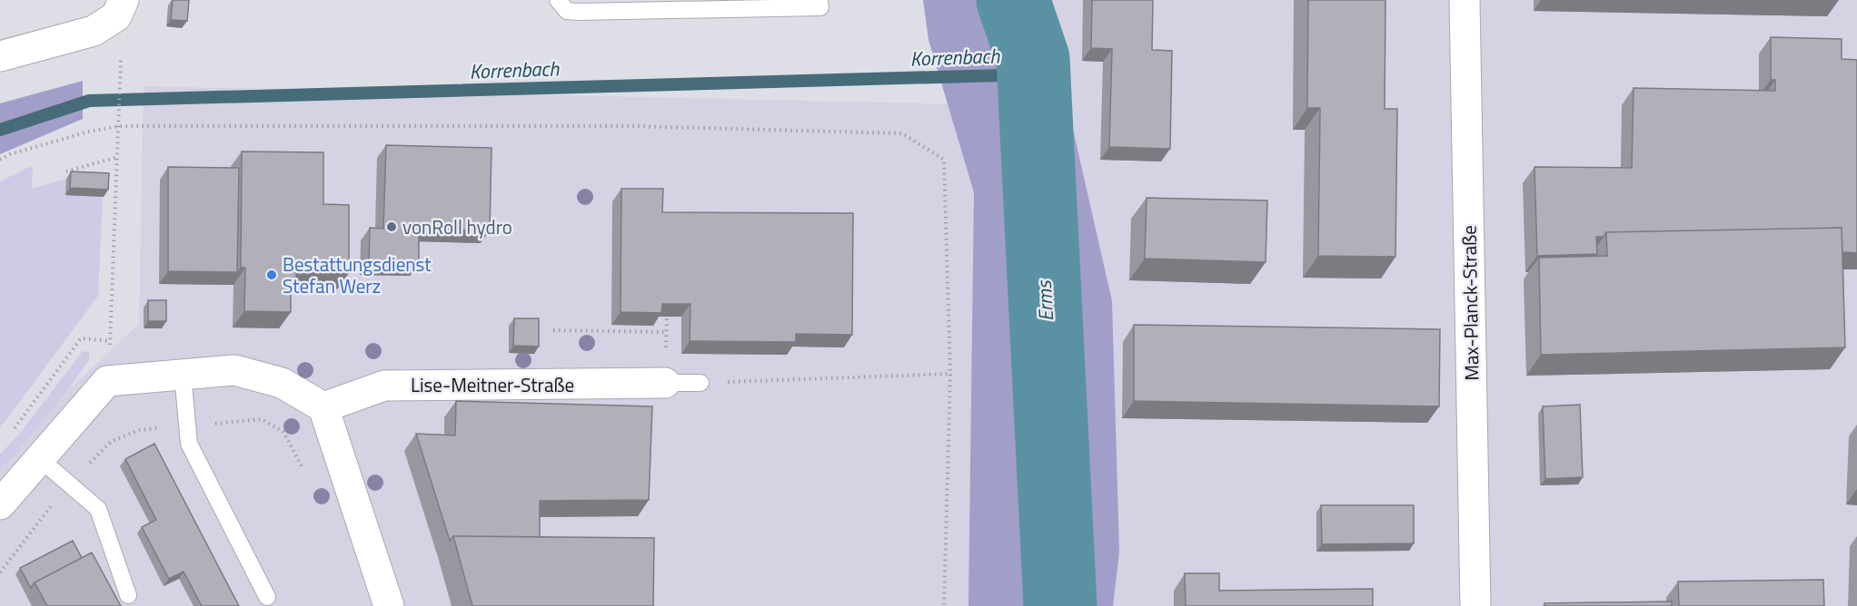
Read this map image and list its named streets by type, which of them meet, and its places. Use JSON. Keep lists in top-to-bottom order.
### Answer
{
  "streets": {
    "street": ["Max-Planck-Straße", "Lise-Meitner-Straße"]
  },
  "water": ["Korrenbach", "Erms"],
  "places": ["vonRoll hydro", "Bestattungsdienst Stefan Werz"]
}
